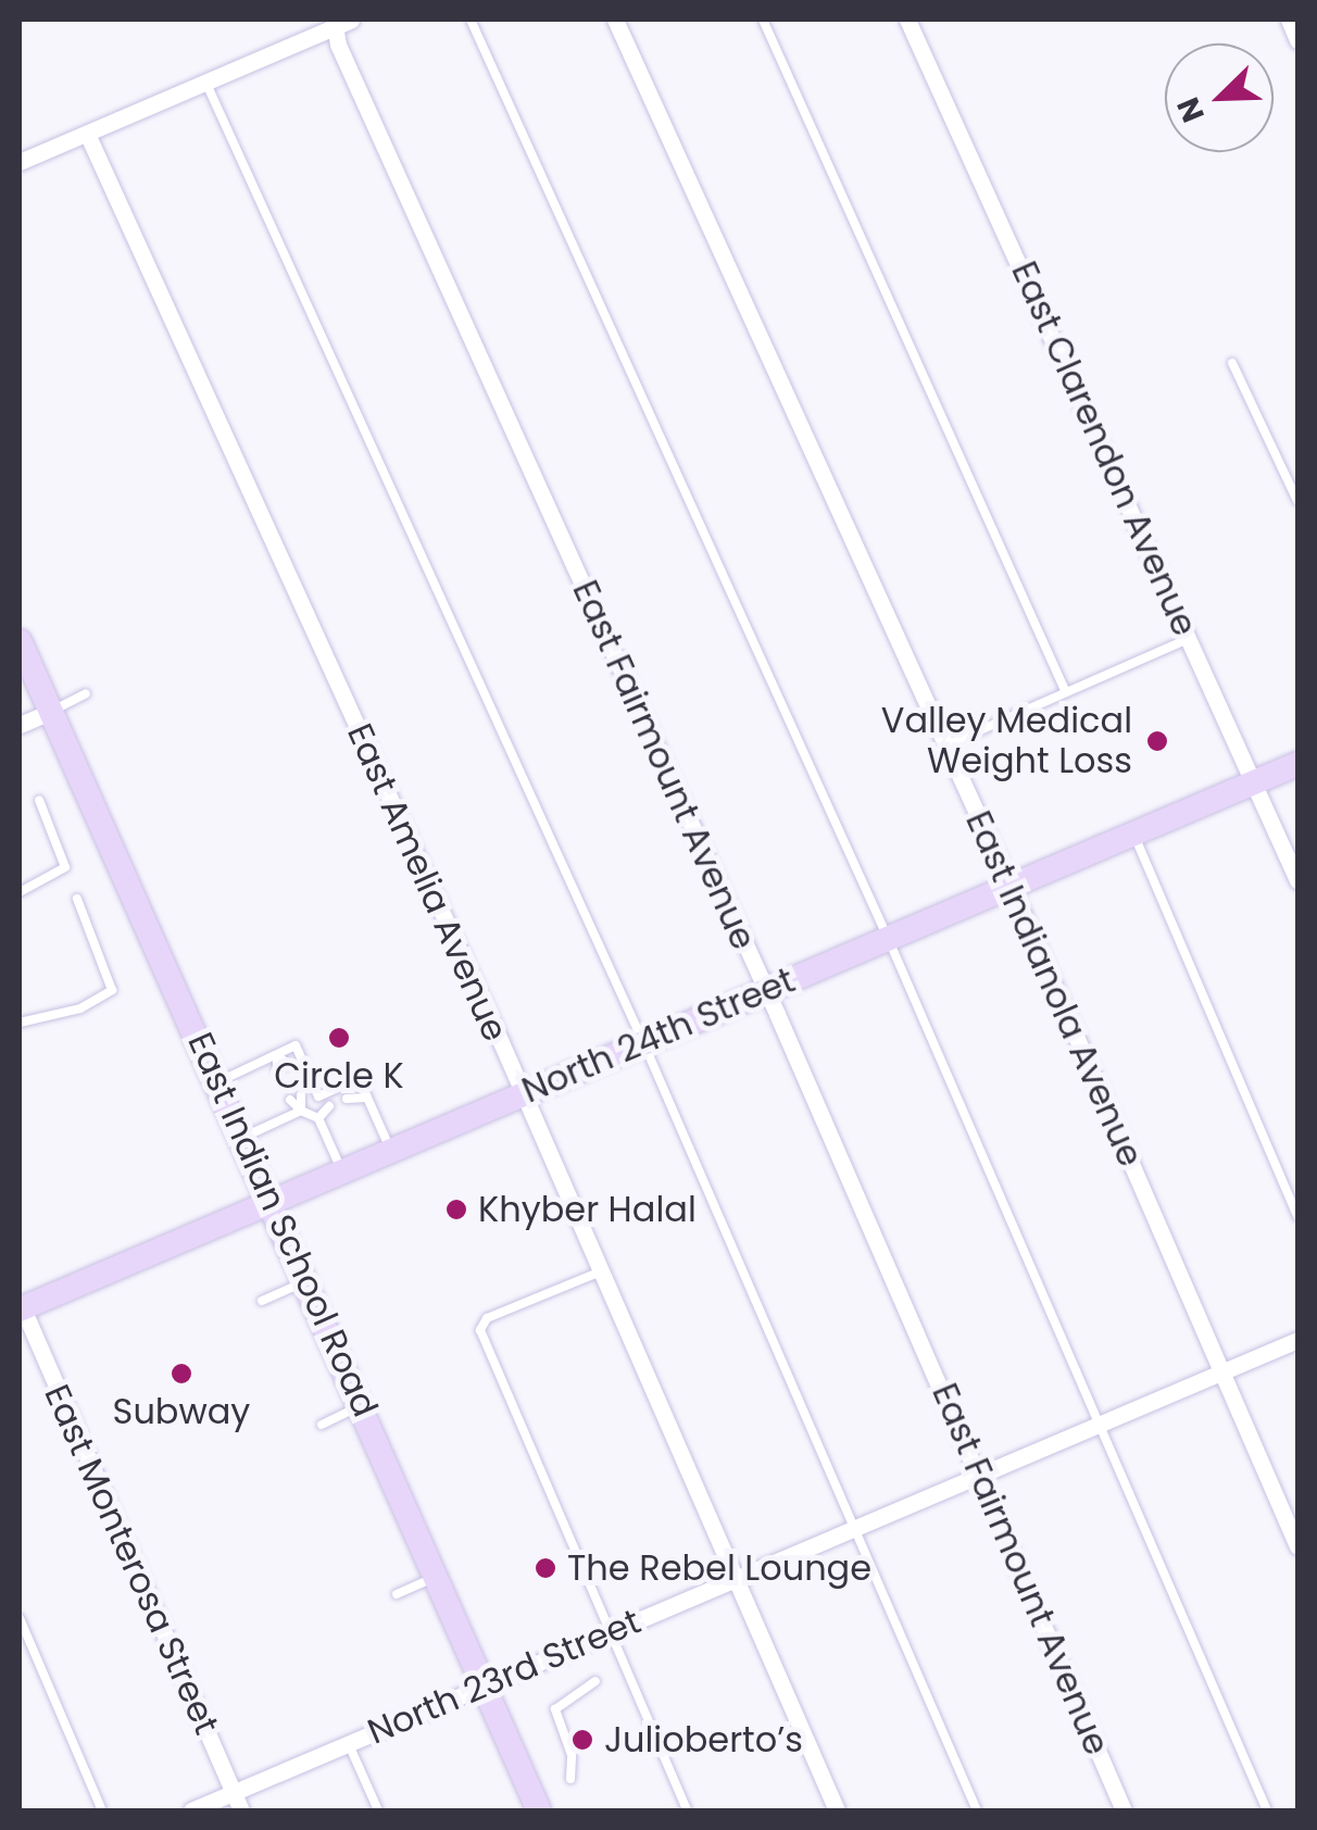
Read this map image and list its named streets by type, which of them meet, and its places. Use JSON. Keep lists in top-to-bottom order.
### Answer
{
  "streets": {
    "main road": ["North 24th Street", "East Indian School Road"],
    "street": [
      "East Clarendon Avenue",
      "East Fairmount Avenue",
      "East Amelia Avenue",
      "East Indianola Avenue",
      "East Monterosa Street",
      "North 23rd Street"
    ]
  },
  "crossings": [
    ["East Clarendon Avenue", "North 24th Street"],
    ["East Fairmount Avenue", "North 24th Street"],
    ["East Fairmount Avenue", "North 23rd Street"],
    ["East Amelia Avenue", "North 24th Street"],
    ["East Amelia Avenue", "North 23rd Street"],
    ["East Indianola Avenue", "North 24th Street"],
    ["East Indianola Avenue", "North 23rd Street"],
    ["North 24th Street", "East Indian School Road"],
    ["North 24th Street", "East Monterosa Street"],
    ["East Indian School Road", "North 23rd Street"],
    ["East Monterosa Street", "North 23rd Street"]
  ],
  "places": [
    "Valley Medical Weight Loss",
    "Circle K",
    "Khyber Halal",
    "Subway",
    "The Rebel Lounge",
    "Julioberto’s"
  ],
  "north": "bottom left"
}
